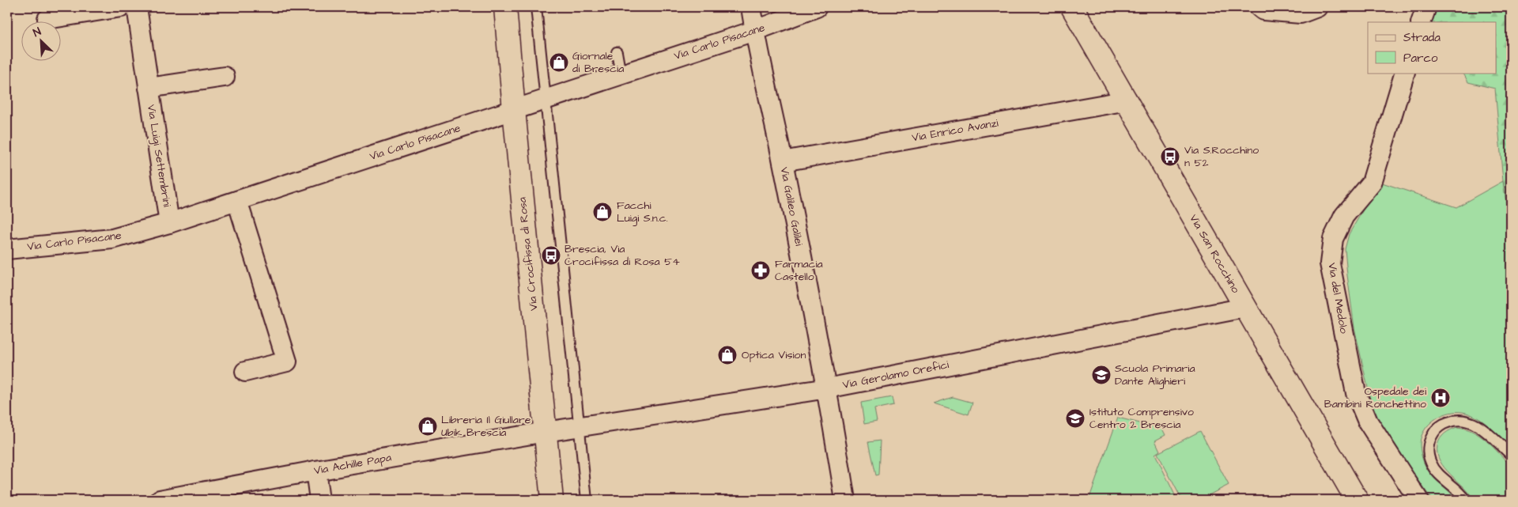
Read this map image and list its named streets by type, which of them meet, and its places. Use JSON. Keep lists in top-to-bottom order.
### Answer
{
  "streets": {
    "street": [
      "Via Carlo Pisacane",
      "Via Enrico Avanzi",
      "Via Luigi Settembrini",
      "Via Galileo Galilei",
      "Via Crocifissa di Rosa",
      "Via San Rocchino",
      "Via del Medolo",
      "Via Gerolamo Orefici",
      "Via Achille Papa"
    ]
  },
  "crossings": [
    ["Via Carlo Pisacane", "Via Luigi Settembrini"],
    ["Via Carlo Pisacane", "Via Galileo Galilei"],
    ["Via Carlo Pisacane", "Via Crocifissa di Rosa"],
    ["Via Enrico Avanzi", "Via Galileo Galilei"],
    ["Via Enrico Avanzi", "Via San Rocchino"],
    ["Via Galileo Galilei", "Via Gerolamo Orefici"],
    ["Via Crocifissa di Rosa", "Via Gerolamo Orefici"],
    ["Via Crocifissa di Rosa", "Via Achille Papa"],
    ["Via San Rocchino", "Via Gerolamo Orefici"],
    ["Via Gerolamo Orefici", "Via Achille Papa"]
  ],
  "places": {
    "shop": [
      "Giornale di Brescia",
      "Facchi Luigi S.n.c.",
      "Optica Vision",
      "Libreria Il Giullare Ubik Brescia"
    ],
    "bus stop": ["Via S.Rocchino n 52", "Brescia, Via Crocifissa di Rosa 54"],
    "pharmacy": ["Farmacia Castello"],
    "school or university": ["Scuola Primaria Dante Alighieri", "Istituto Comprensivo Centro 2 Brescia"],
    "hospital": ["Ospedale dei Bambini Ronchettino"]
  },
  "legend": ["Strada", "Parco"],
  "north": "top left"
}
